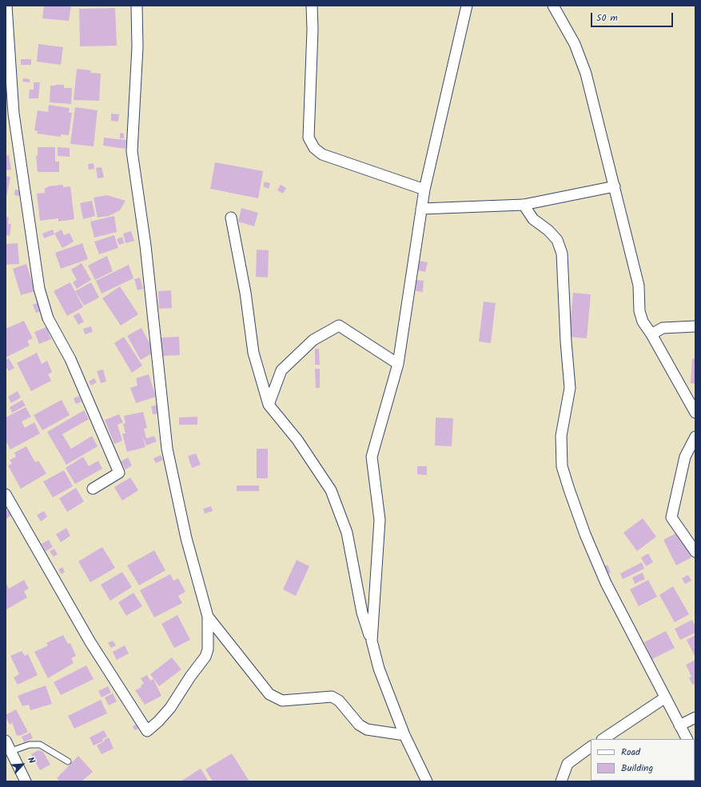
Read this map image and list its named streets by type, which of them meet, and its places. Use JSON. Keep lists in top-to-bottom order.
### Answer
{
  "legend": ["Road", "Building"],
  "scale_bar": "50 m",
  "north": "top right"
}
